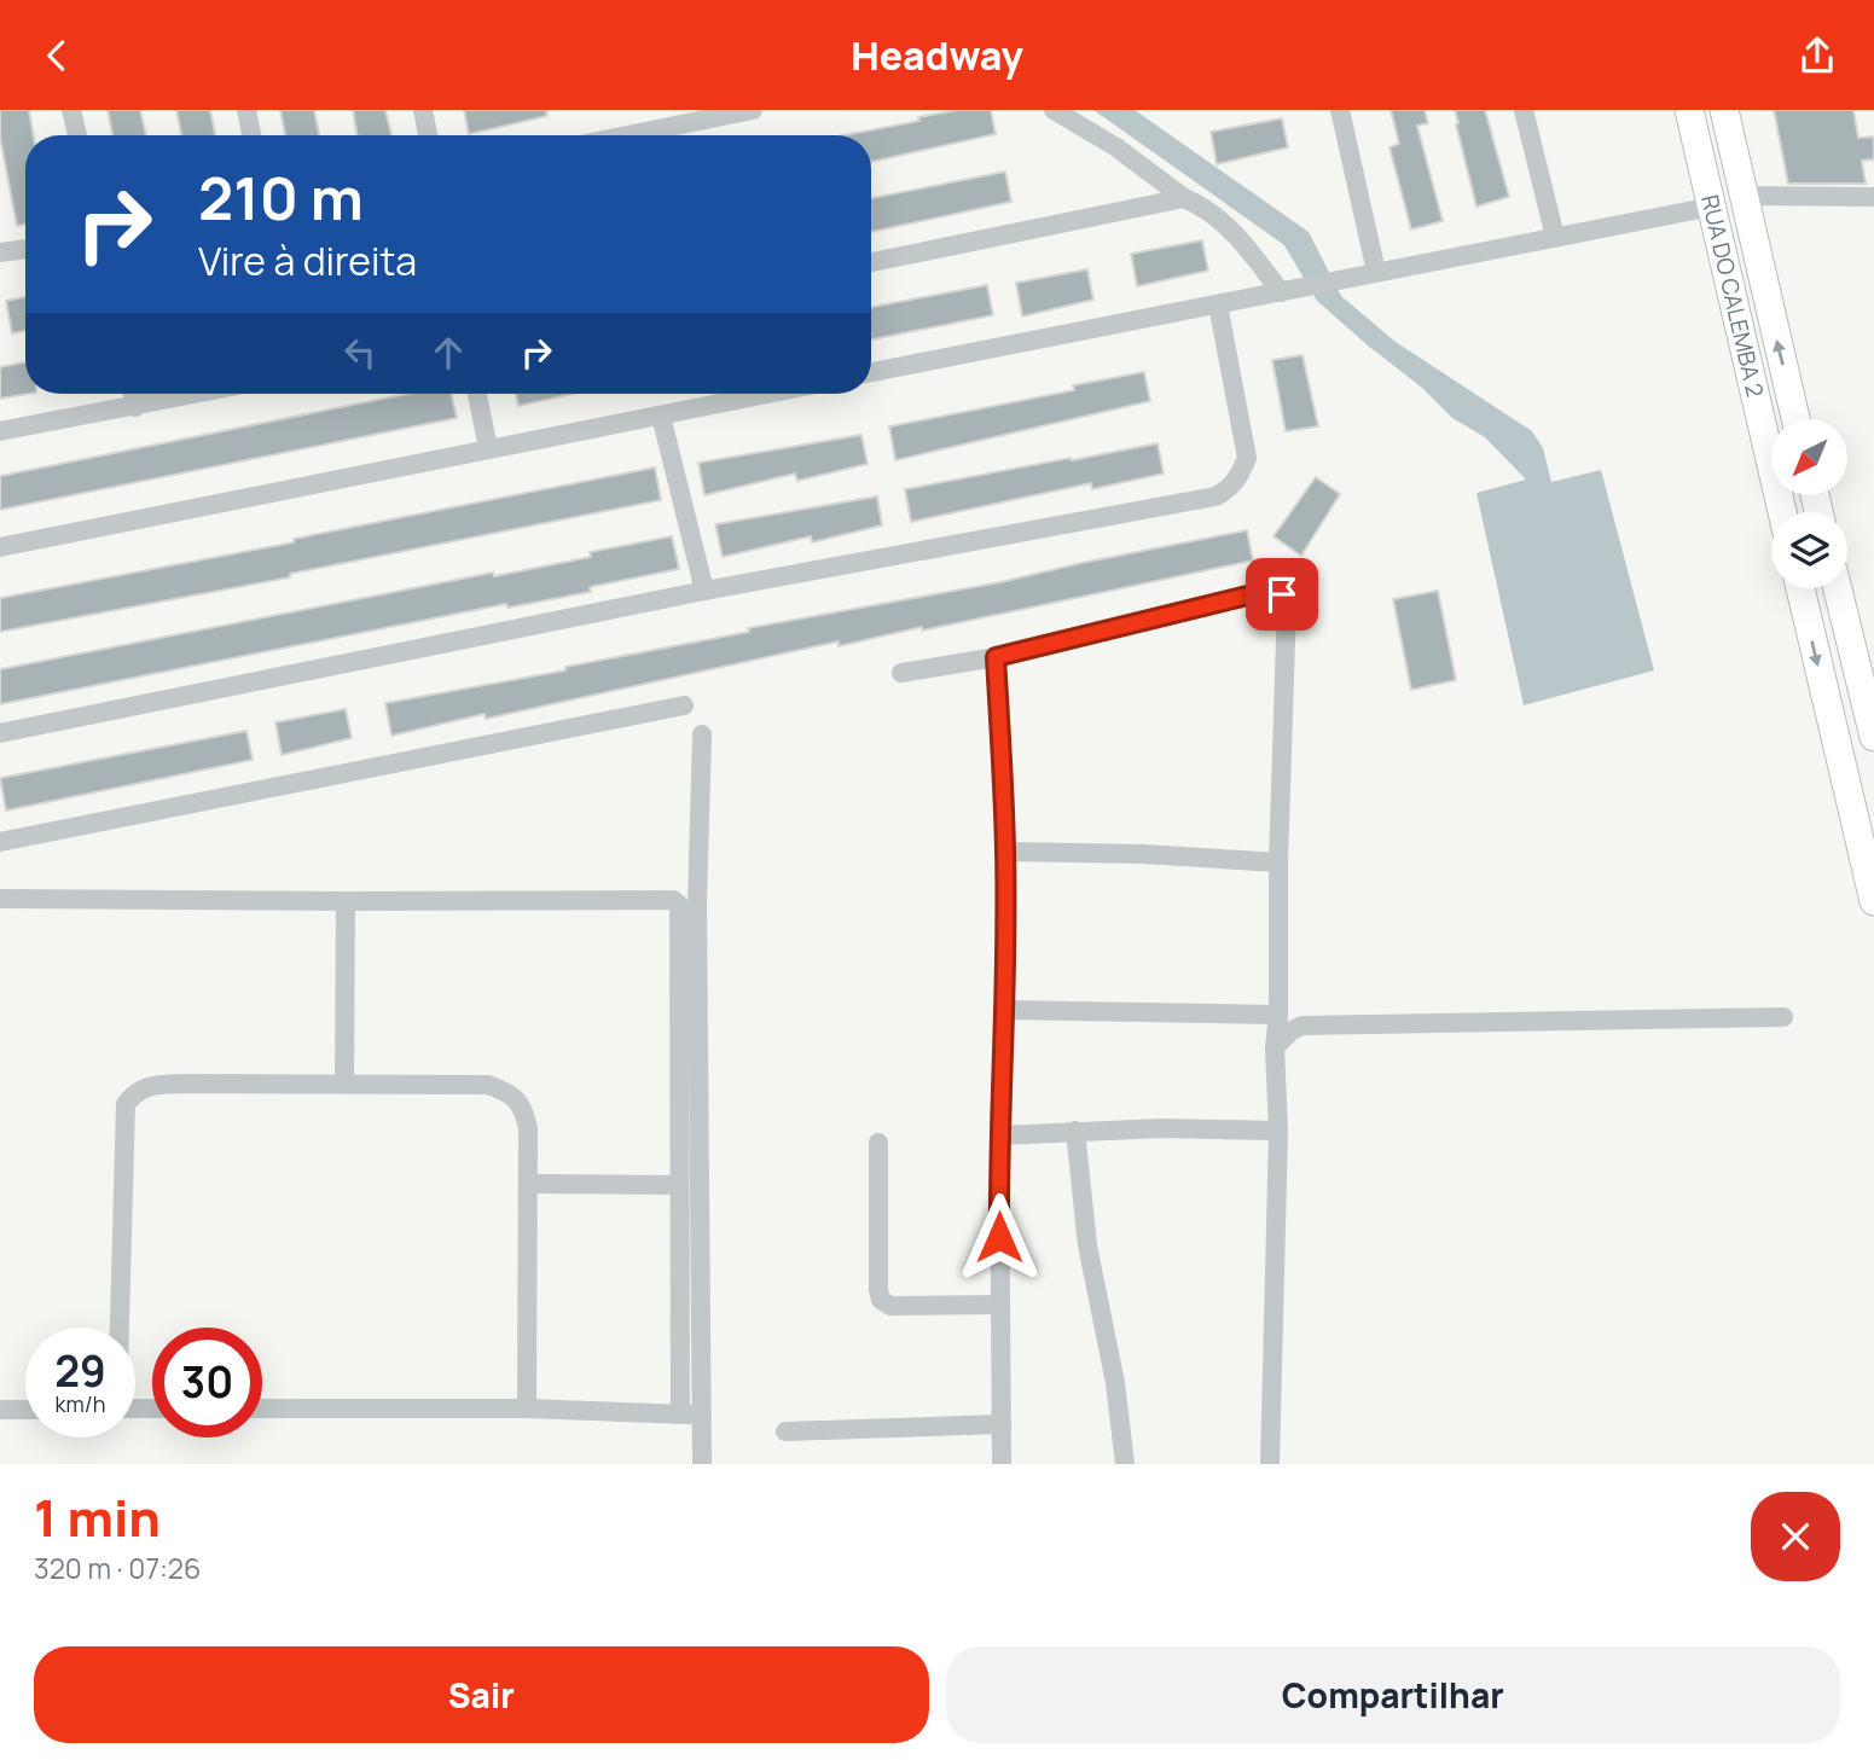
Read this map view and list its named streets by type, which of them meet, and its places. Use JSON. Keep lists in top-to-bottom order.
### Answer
{
  "streets": {
    "main road": ["RUA DO CALEMBA 2"]
  },
  "north": "bottom left",
  "page": {
    "header": "Headway",
    "turn": ["210 m", "Vire à direita"],
    "speed": "29 km/h",
    "limit": "30",
    "heading": ["1 min", "320 m · 07:26"],
    "buttons": ["Sair", "Compartilhar"]
  }
}
